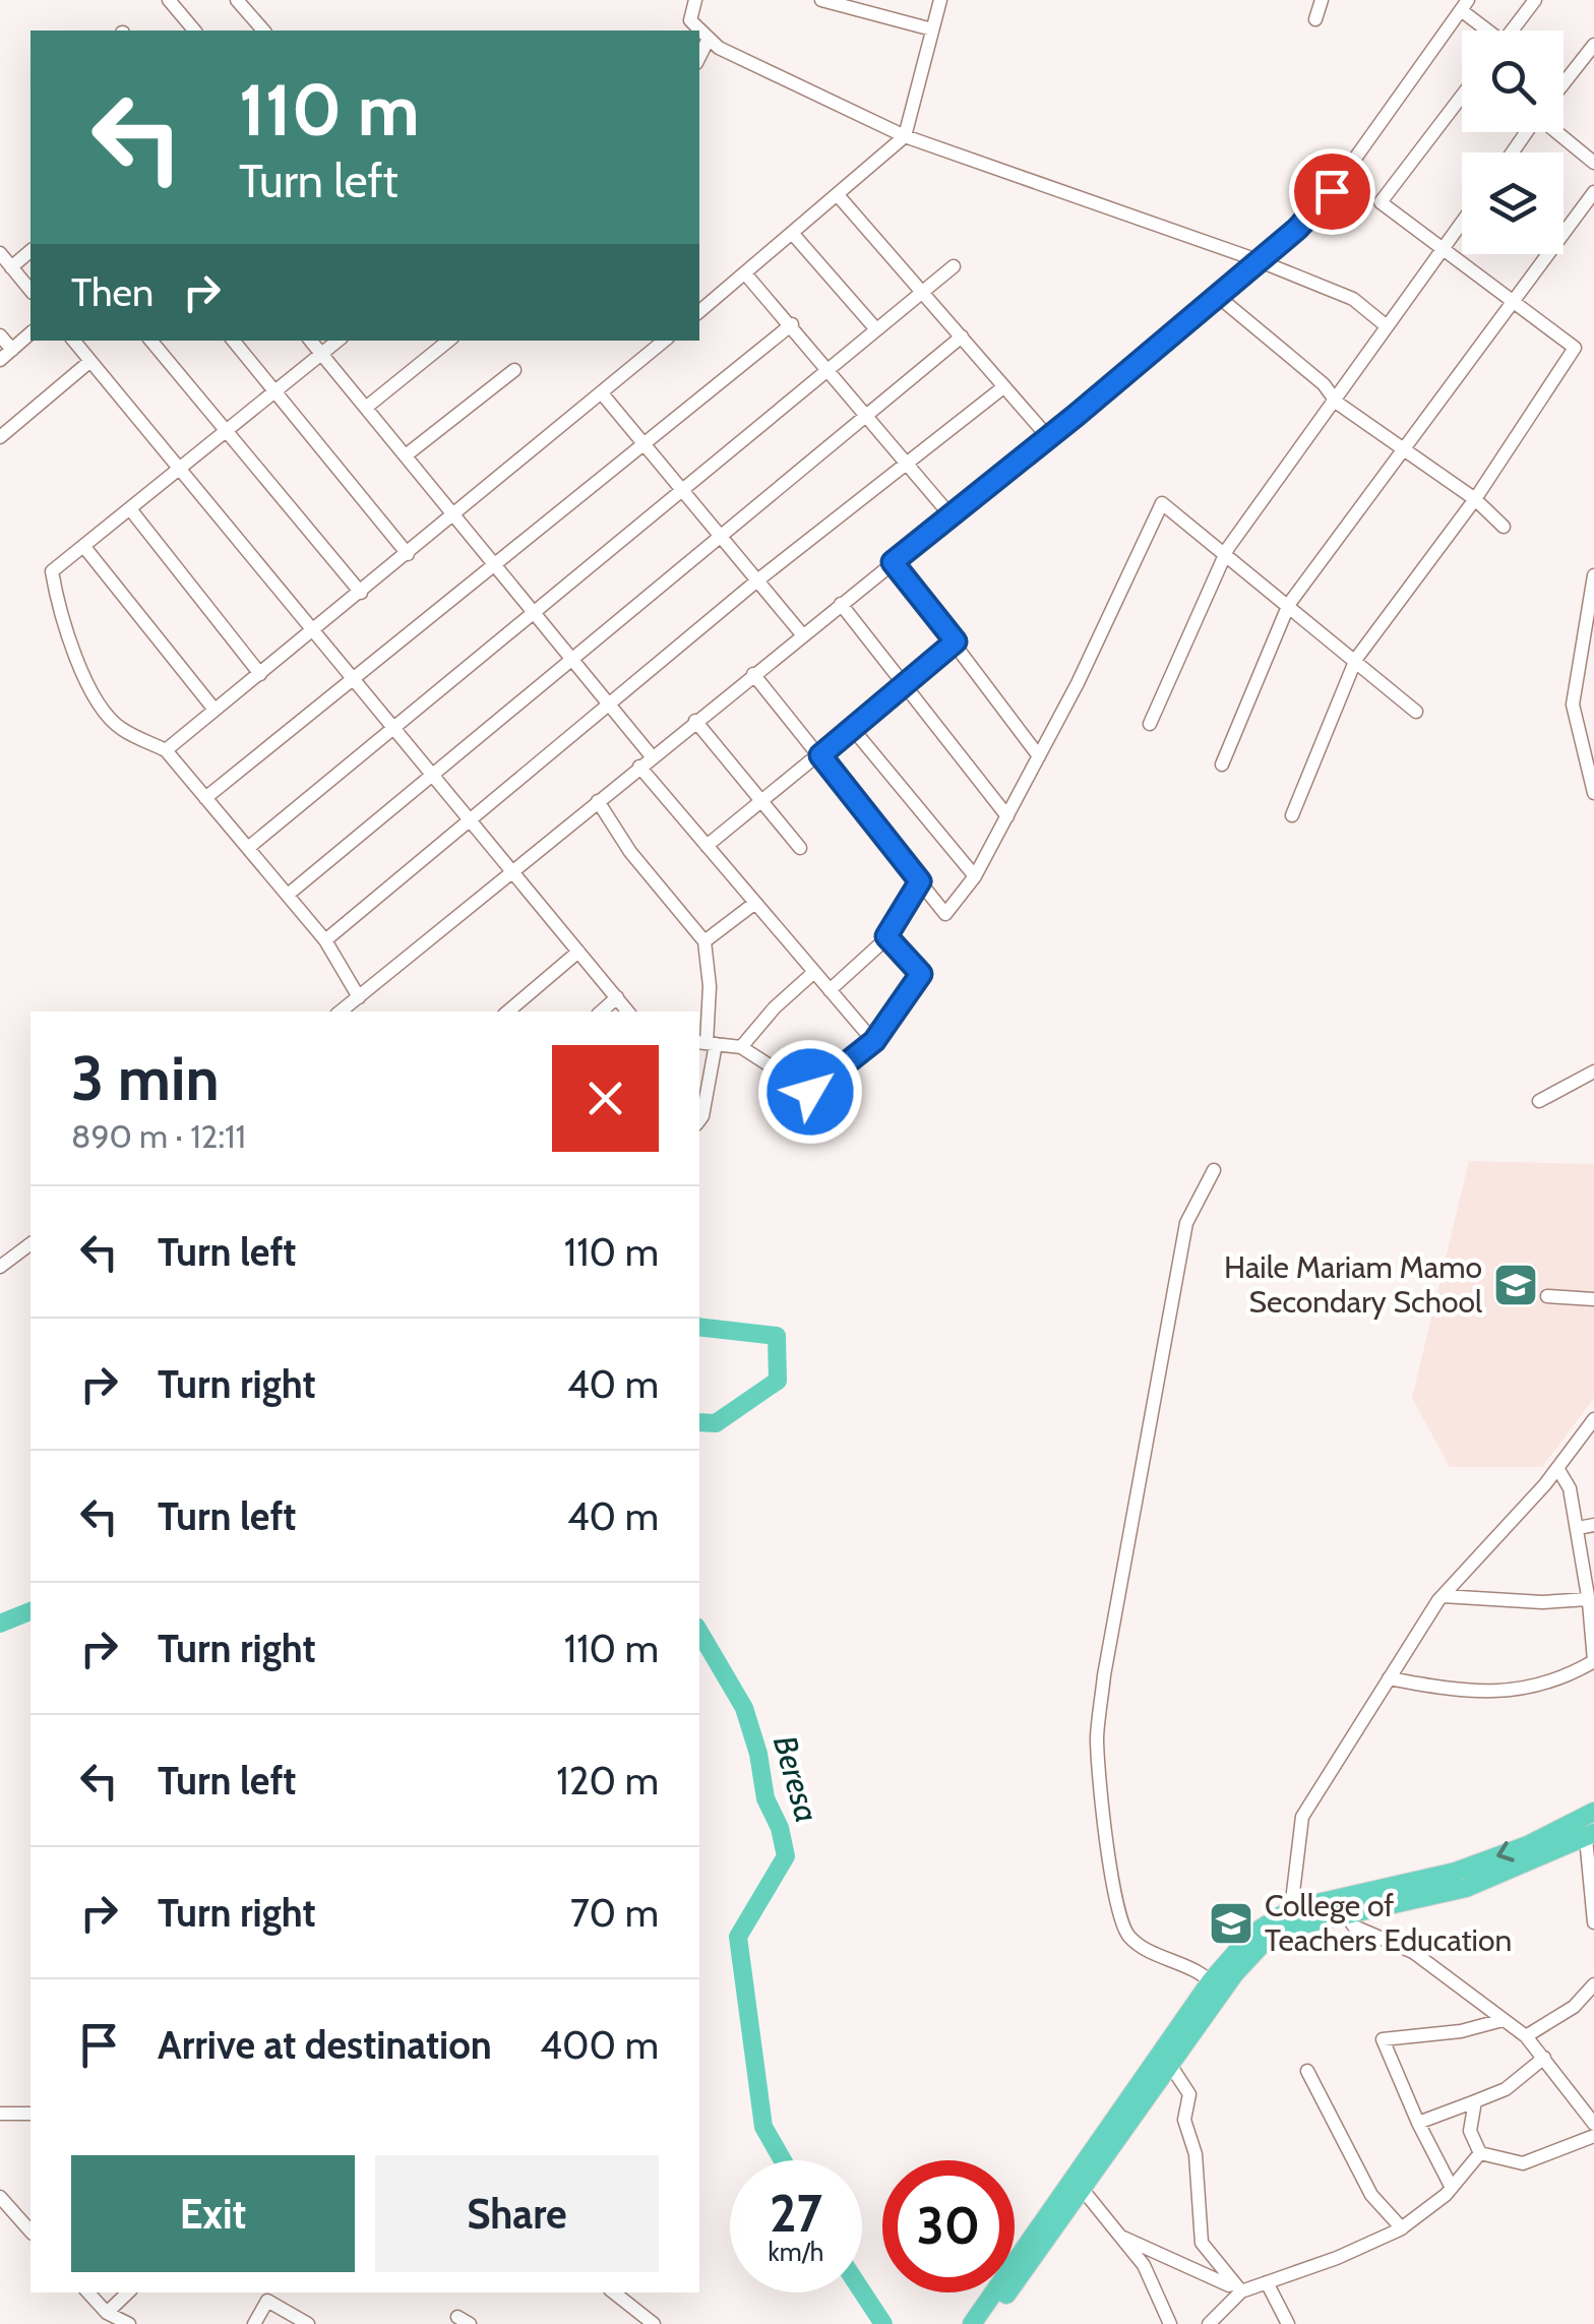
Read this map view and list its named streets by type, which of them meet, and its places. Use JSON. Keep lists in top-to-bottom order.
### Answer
{
  "water": ["Beresa"],
  "places": {
    "school or university": ["Haile Mariam Mamo Secondary School", "College of Teachers Education"]
  },
  "page": {
    "turn": ["110 m", "Turn left"],
    "then": "Then",
    "heading": ["3 min", "890 m · 12:11"],
    "list": [
      {
        "name": "Turn left",
        "value": "110 m"
      },
      {
        "name": "Turn right",
        "value": "40 m"
      },
      {
        "name": "Turn left",
        "value": "40 m"
      },
      {
        "name": "Turn right",
        "value": "110 m"
      },
      {
        "name": "Turn left",
        "value": "120 m"
      },
      {
        "name": "Turn right",
        "value": "70 m"
      },
      {
        "name": "Arrive at destination",
        "value": "400 m"
      }
    ],
    "buttons": ["Exit", "Share"],
    "speed": "27 km/h",
    "limit": "30"
  }
}
